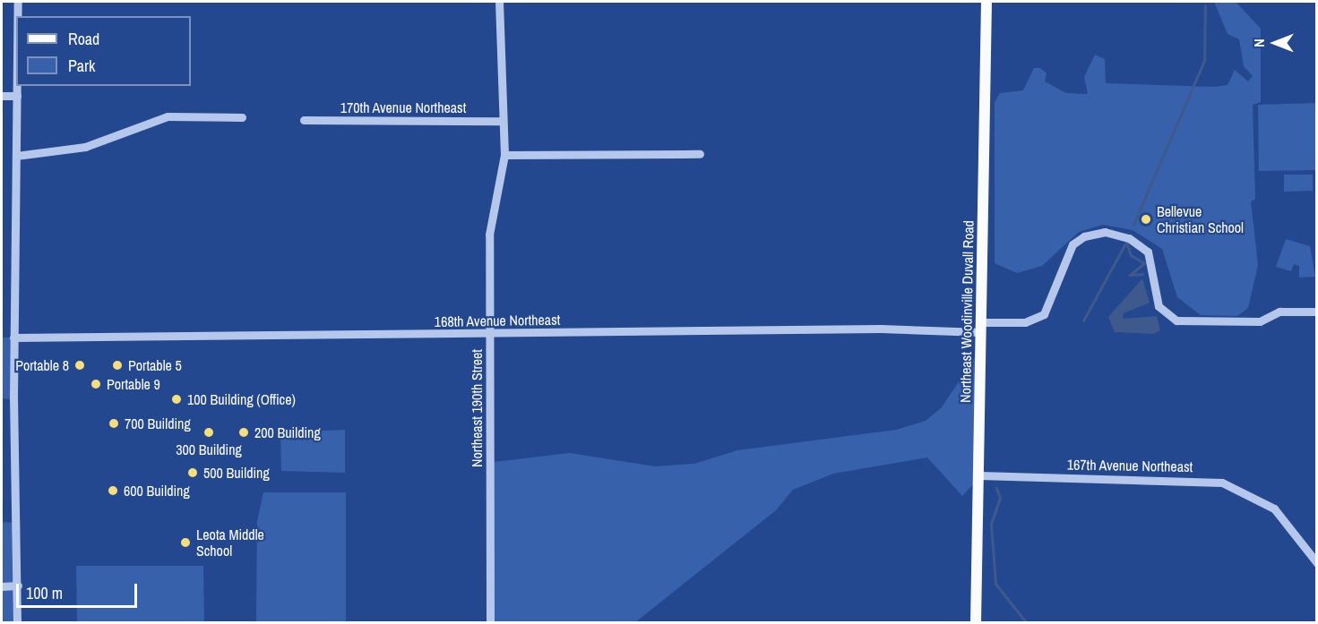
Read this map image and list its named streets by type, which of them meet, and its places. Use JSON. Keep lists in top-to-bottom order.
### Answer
{
  "streets": {
    "main road": ["Northeast Woodinville Duvall Road"],
    "street": [
      "170th Avenue Northeast",
      "168th Avenue Northeast",
      "Northeast 190th Street",
      "167th Avenue Northeast"
    ]
  },
  "crossings": [
    ["170th Avenue Northeast", "Northeast 190th Street"],
    ["Northeast Woodinville Duvall Road", "168th Avenue Northeast"],
    ["Northeast Woodinville Duvall Road", "167th Avenue Northeast"],
    ["168th Avenue Northeast", "Northeast 190th Street"]
  ],
  "places": [
    "Bellevue Christian School",
    "Portable 8",
    "Portable 5",
    "Portable 9",
    "100 Building (Office)",
    "700 Building",
    "300 Building",
    "200 Building",
    "500 Building",
    "600 Building",
    "Leota Middle School"
  ],
  "legend": ["Road", "Park"],
  "scale_bar": "100 m",
  "north": "left"
}
